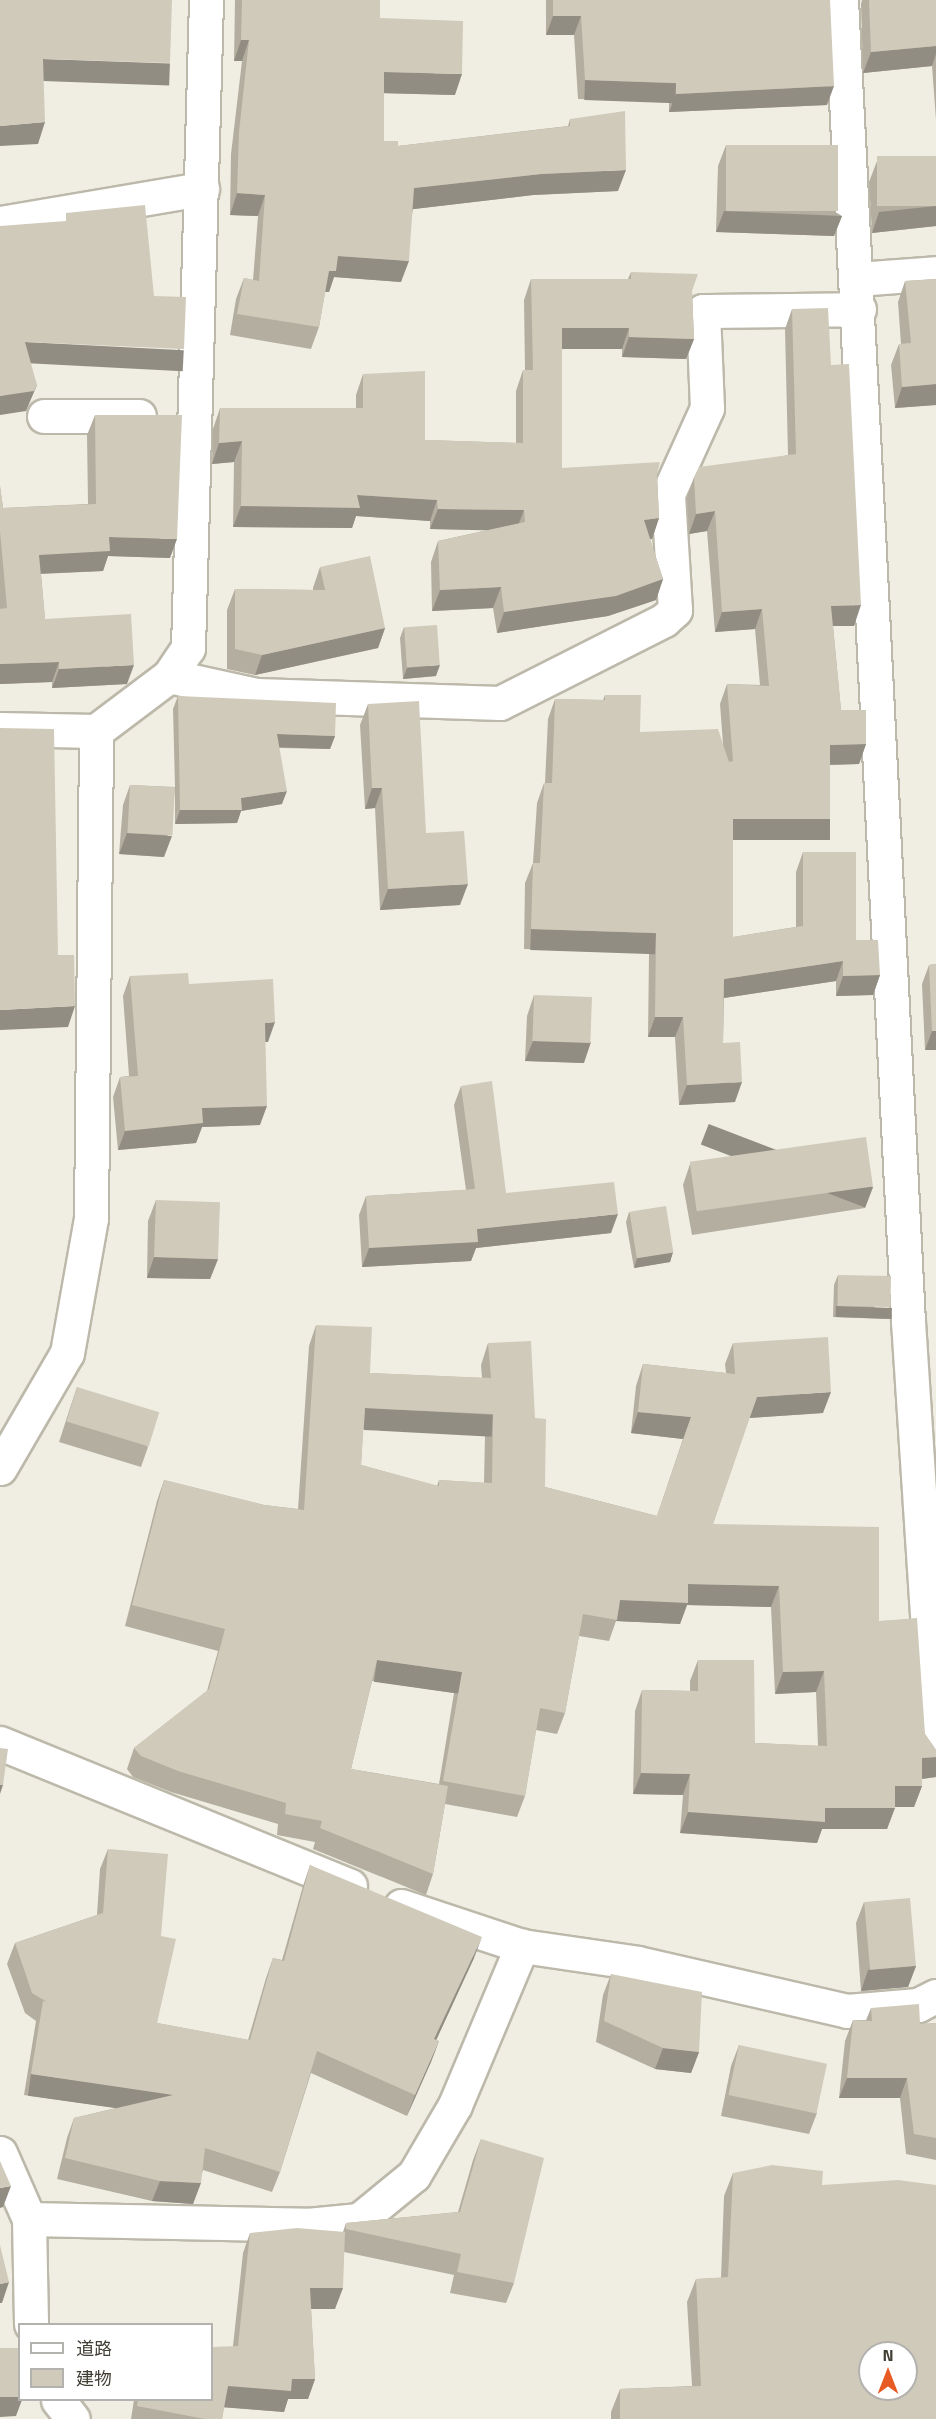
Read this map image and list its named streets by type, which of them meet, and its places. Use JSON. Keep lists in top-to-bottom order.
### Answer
{
  "legend": ["道路", "建物"],
  "north": "top"
}
